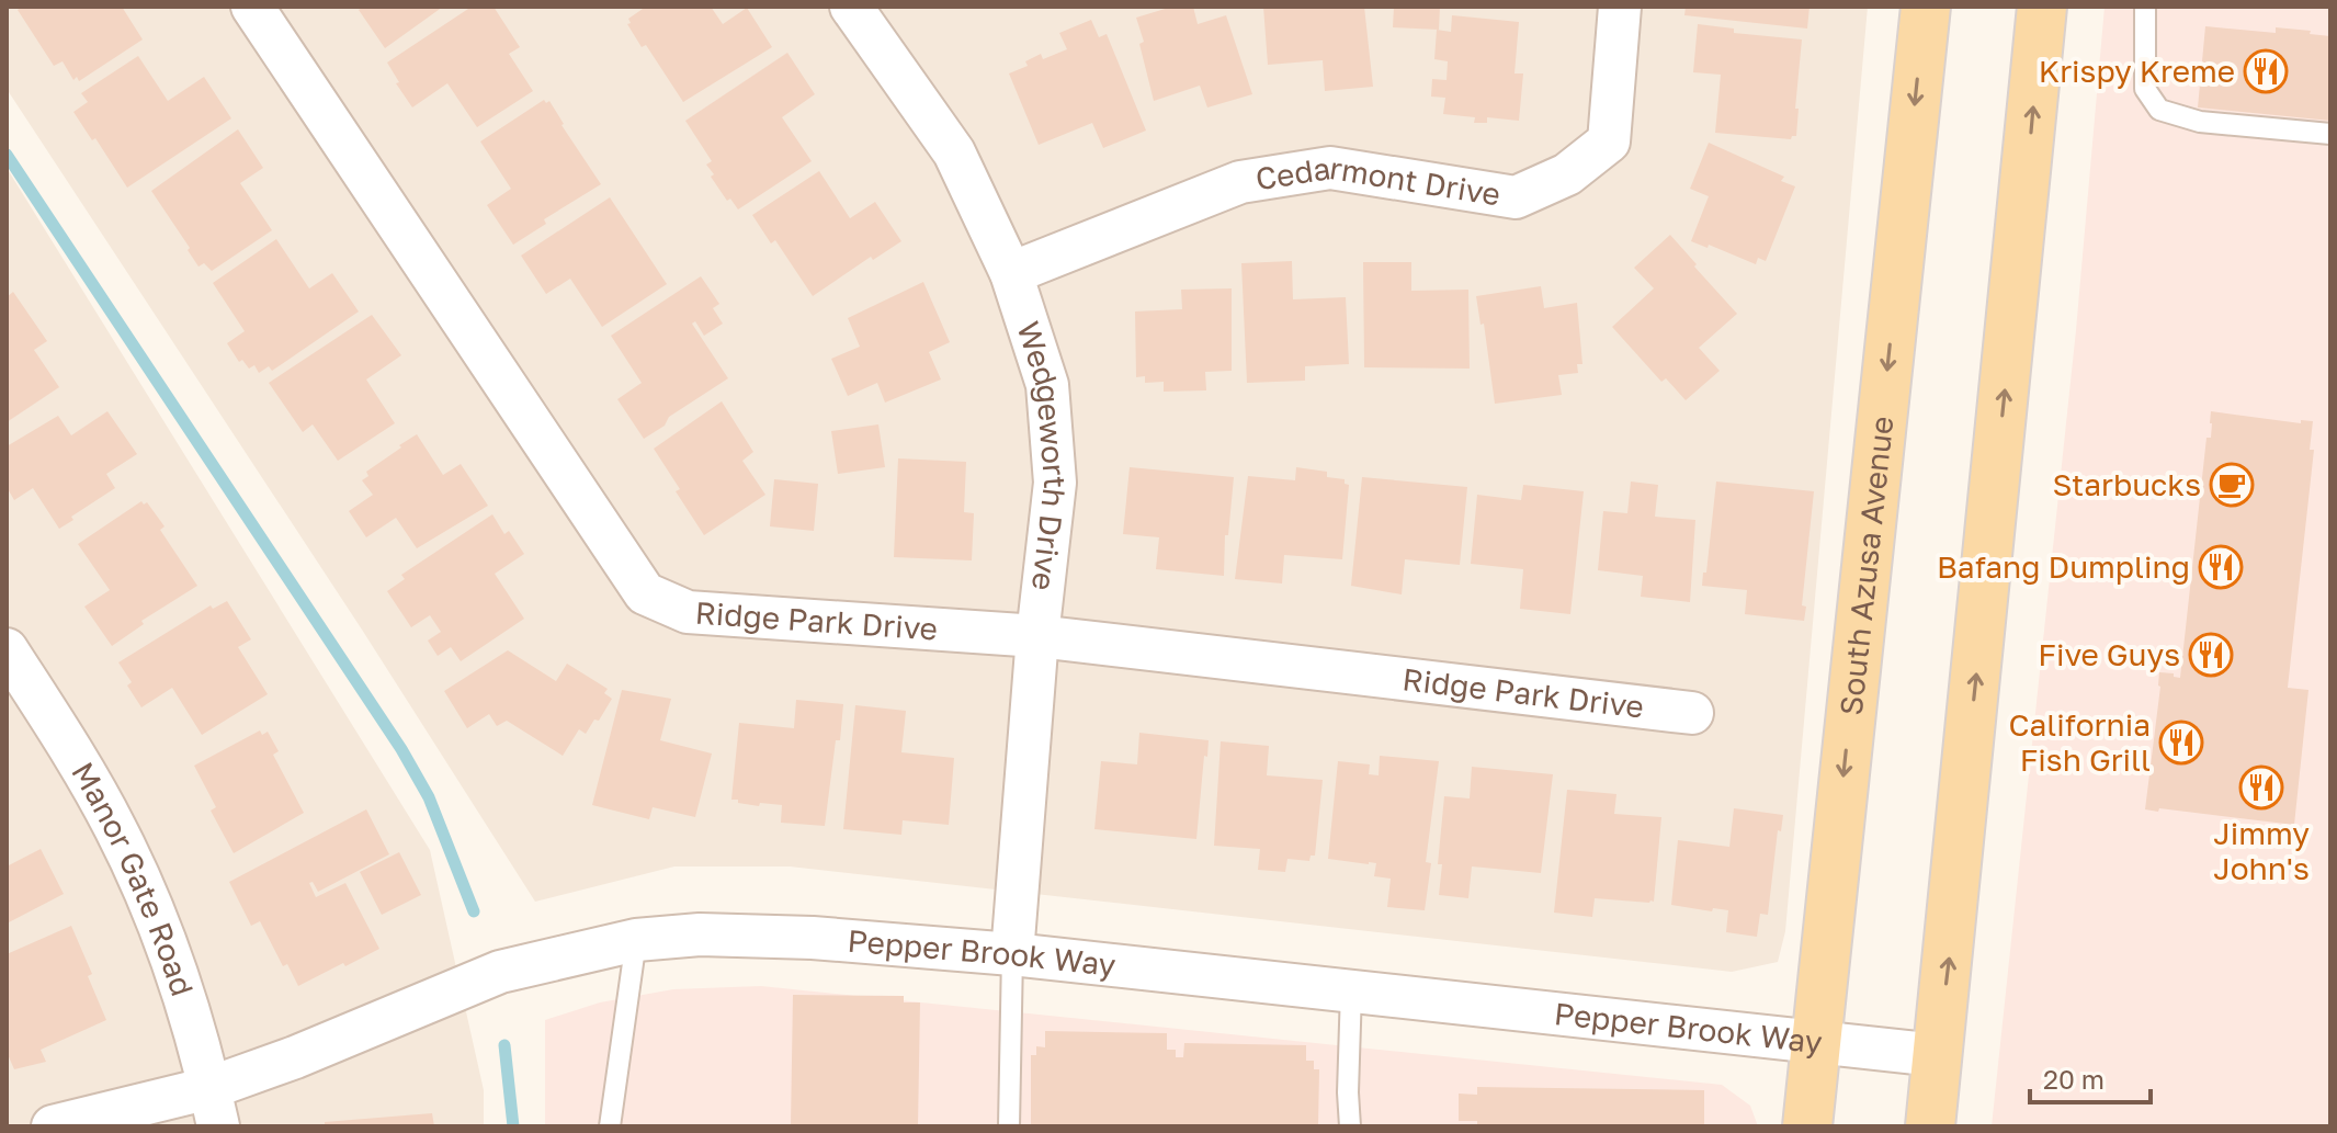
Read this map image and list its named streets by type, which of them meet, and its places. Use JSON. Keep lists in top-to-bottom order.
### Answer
{
  "streets": {
    "main road": ["South Azusa Avenue"],
    "street": [
      "Cedarmont Drive",
      "Wedgeworth Drive",
      "Ridge Park Drive",
      "Manor Gate Road",
      "Pepper Brook Way"
    ]
  },
  "crossings": [
    ["Cedarmont Drive", "Wedgeworth Drive"],
    ["Wedgeworth Drive", "Ridge Park Drive"],
    ["Wedgeworth Drive", "Pepper Brook Way"],
    ["South Azusa Avenue", "Pepper Brook Way"],
    ["Manor Gate Road", "Pepper Brook Way"]
  ],
  "places": {
    "restaurant": [
      "Krispy Kreme",
      "Bafang Dumpling",
      "Five Guys",
      "California Fish Grill",
      "Jimmy John's"
    ],
    "cafe": ["Starbucks"]
  },
  "scale_bar": "20 m"
}
